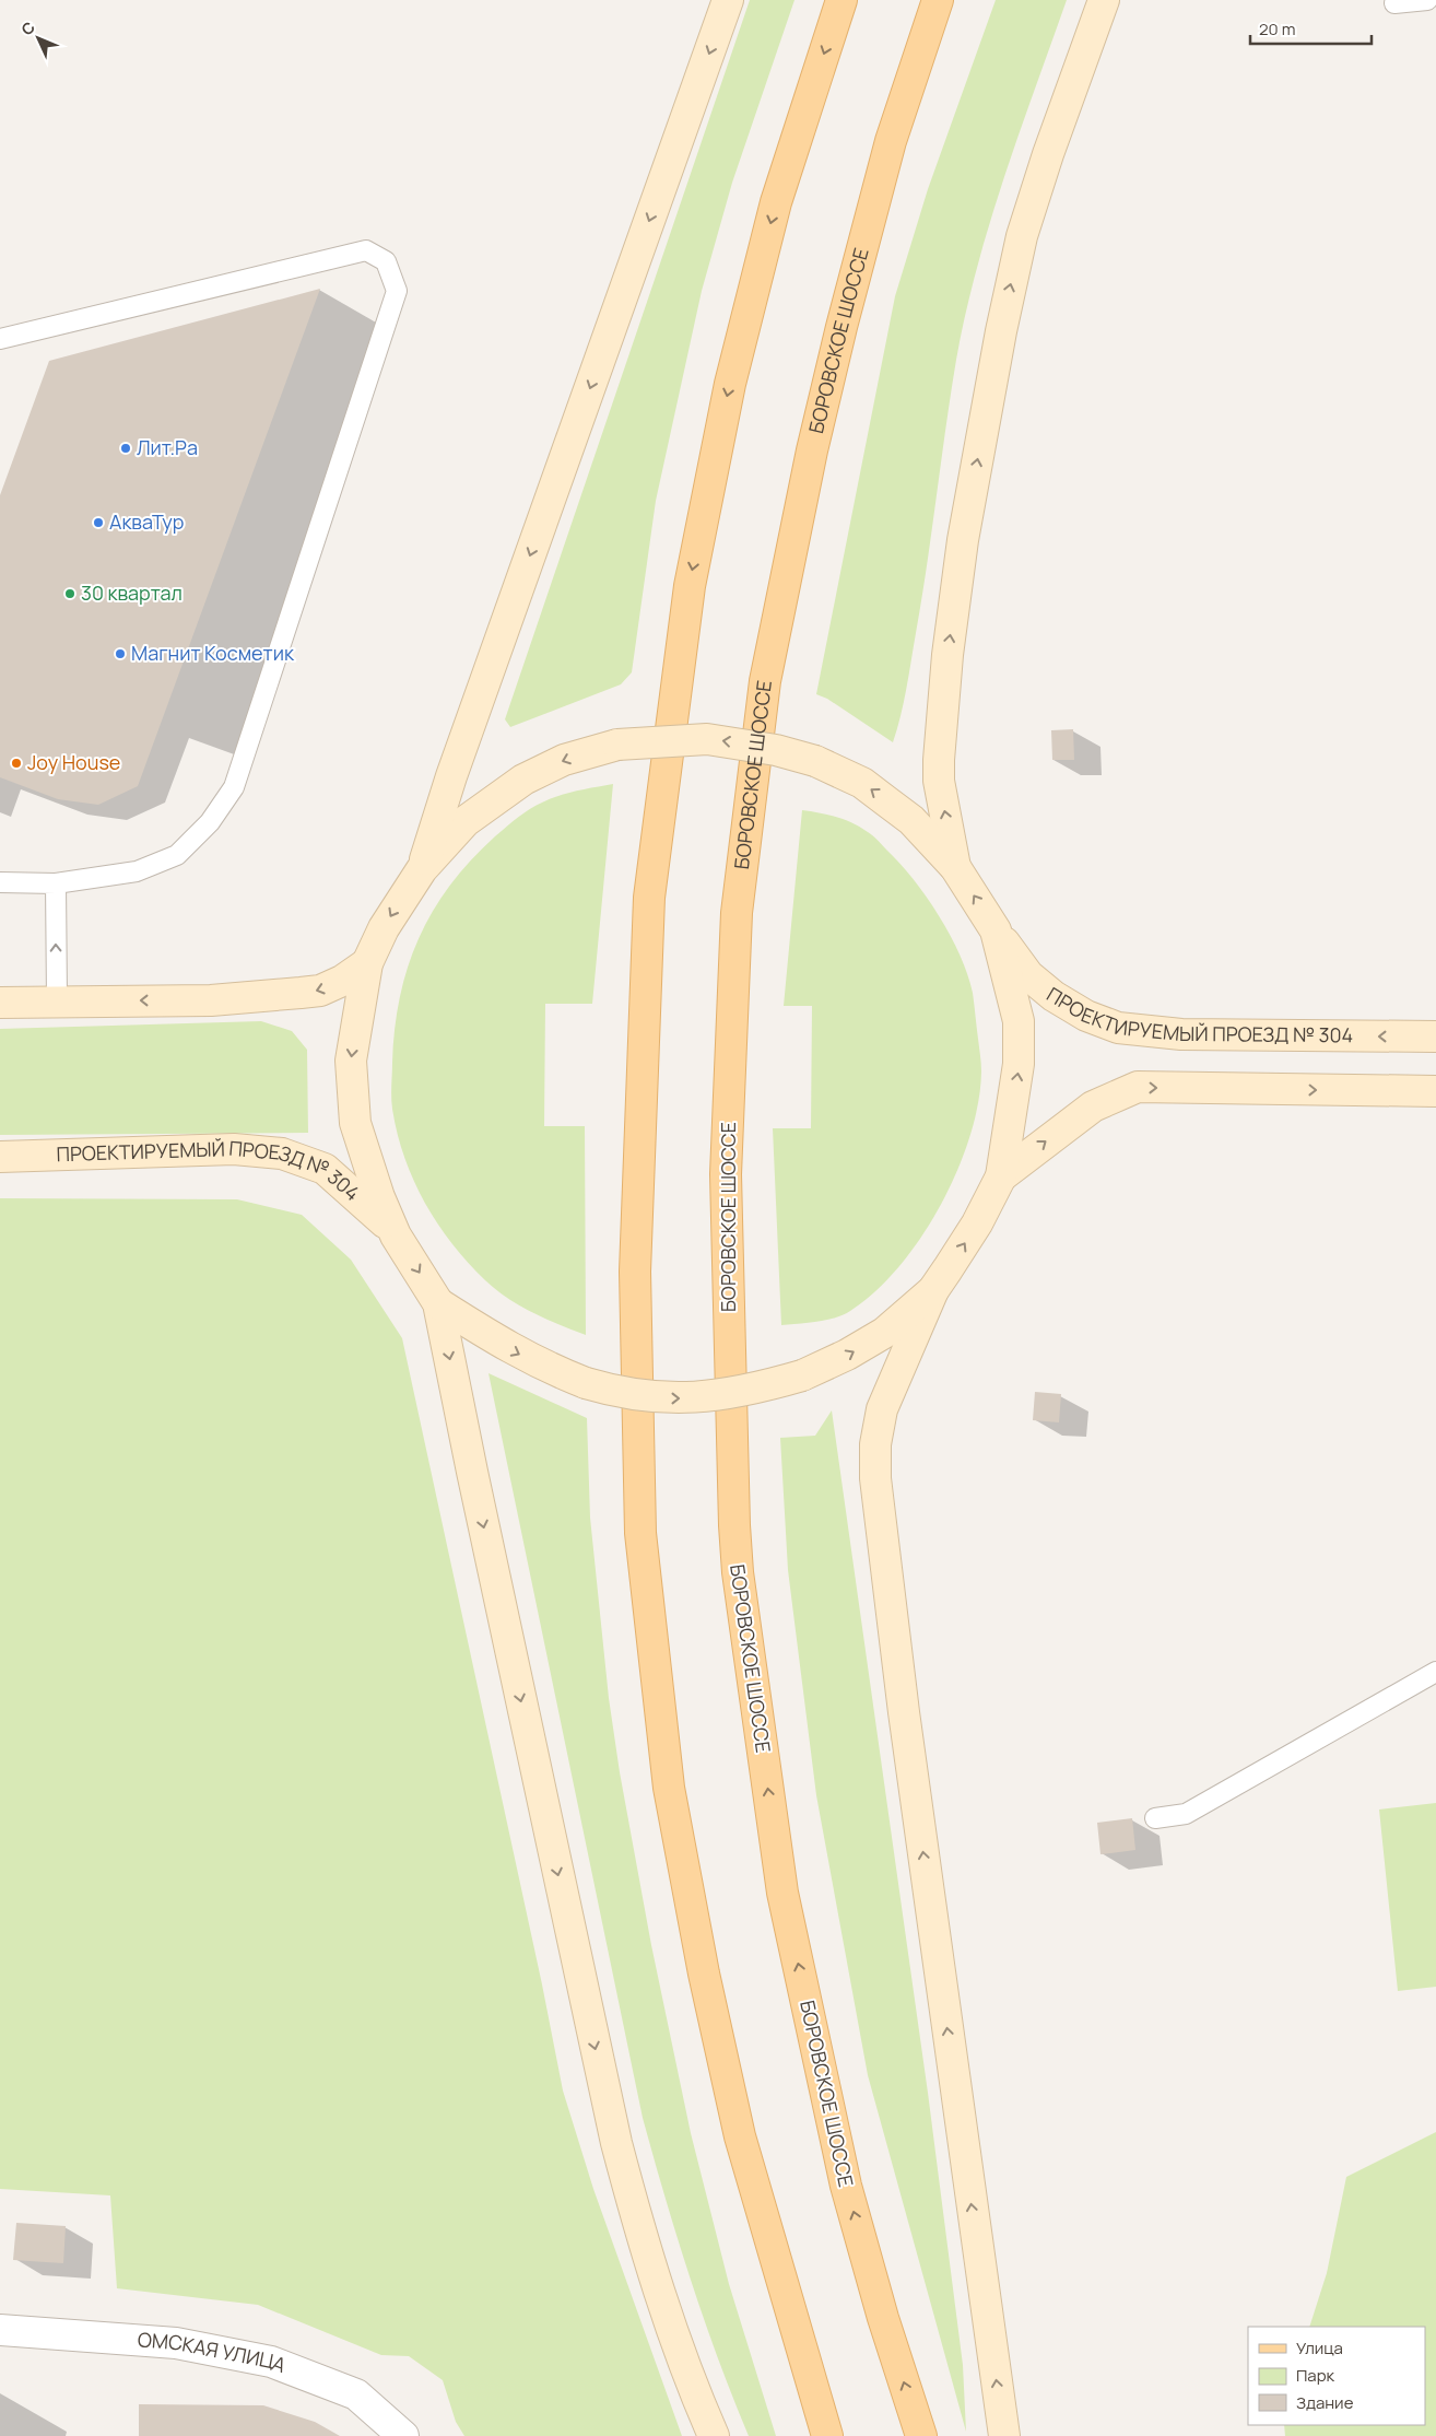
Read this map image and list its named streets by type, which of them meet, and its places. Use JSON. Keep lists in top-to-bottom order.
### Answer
{
  "streets": {
    "main road": ["БОРОВСКОЕ ШОССЕ", "ПРОЕКТИРУЕМЫЙ ПРОЕЗД № 304"],
    "street": ["ОМСКАЯ УЛИЦА"]
  },
  "one_way": ["ПРОЕКТИРУЕМЫЙ ПРОЕЗД № 304"],
  "places": [
    "Лит.Рa",
    "АкваТур",
    "30 квартал",
    "Магнит Косметик",
    "Joy House"
  ],
  "legend": ["Улица", "Парк", "Здание"],
  "scale_bar": "20 m",
  "north": "top left"
}
